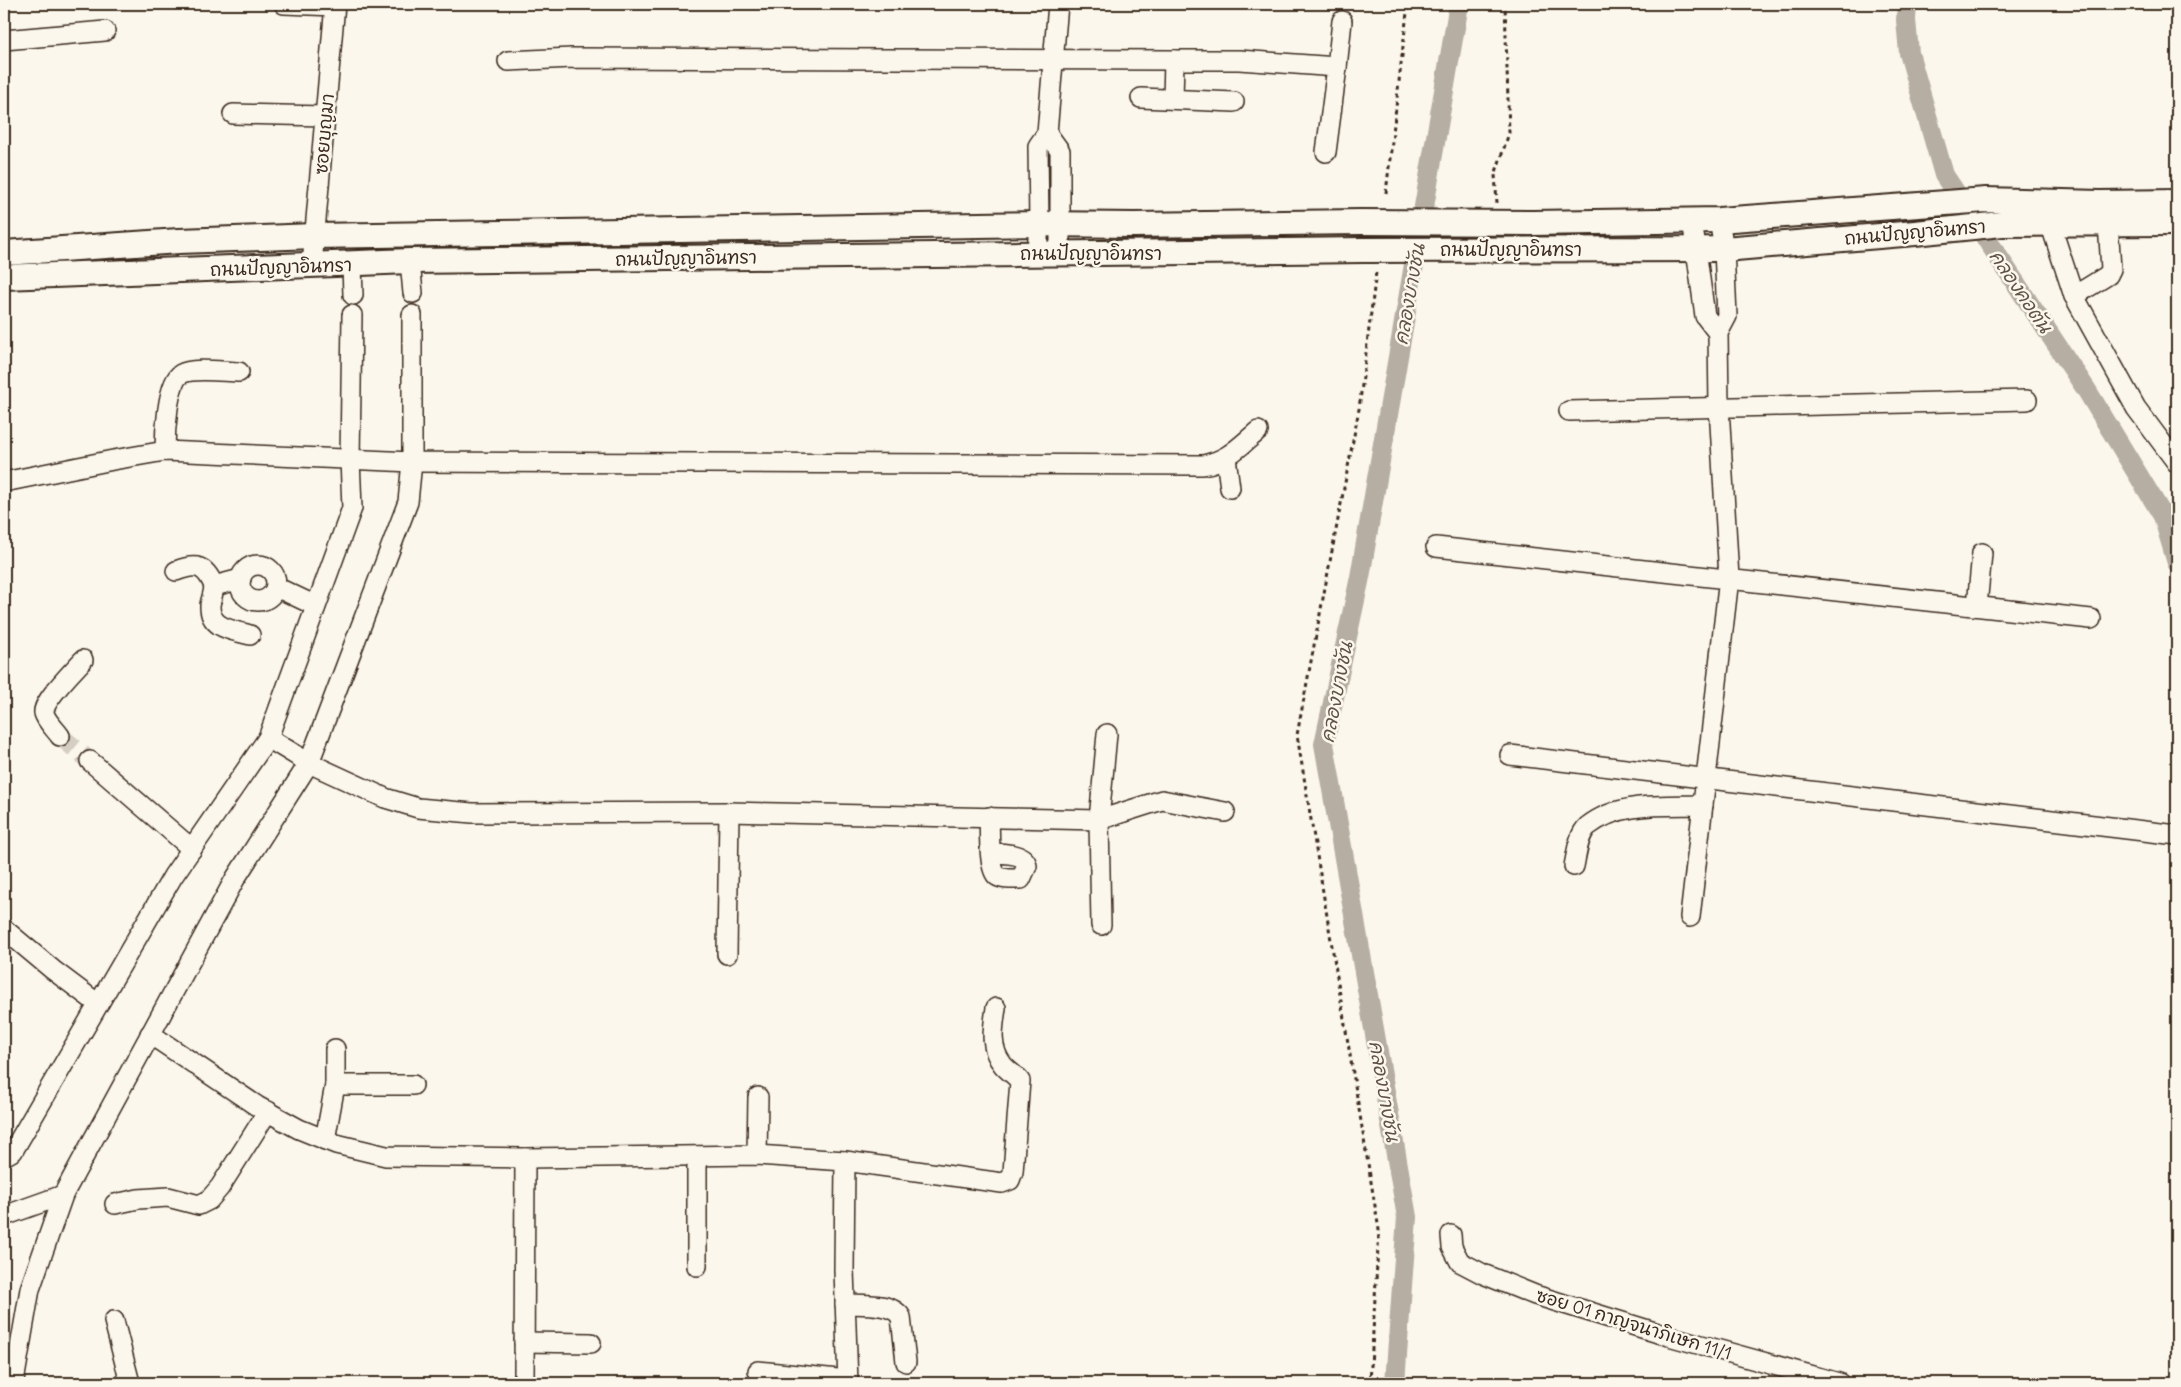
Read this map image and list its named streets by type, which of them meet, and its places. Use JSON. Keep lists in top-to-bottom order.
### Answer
{
  "streets": {
    "main road": ["ถนนปัญญาอินทรา"],
    "street": ["ซอยบุญมา", "ซอย 01 กาญจนาภิเษก 11/1"]
  },
  "crossings": [
    ["ซอยบุญมา", "ถนนปัญญาอินทรา"]
  ],
  "water": ["คลองคอตัน", "คลองบางชัน"]
}
